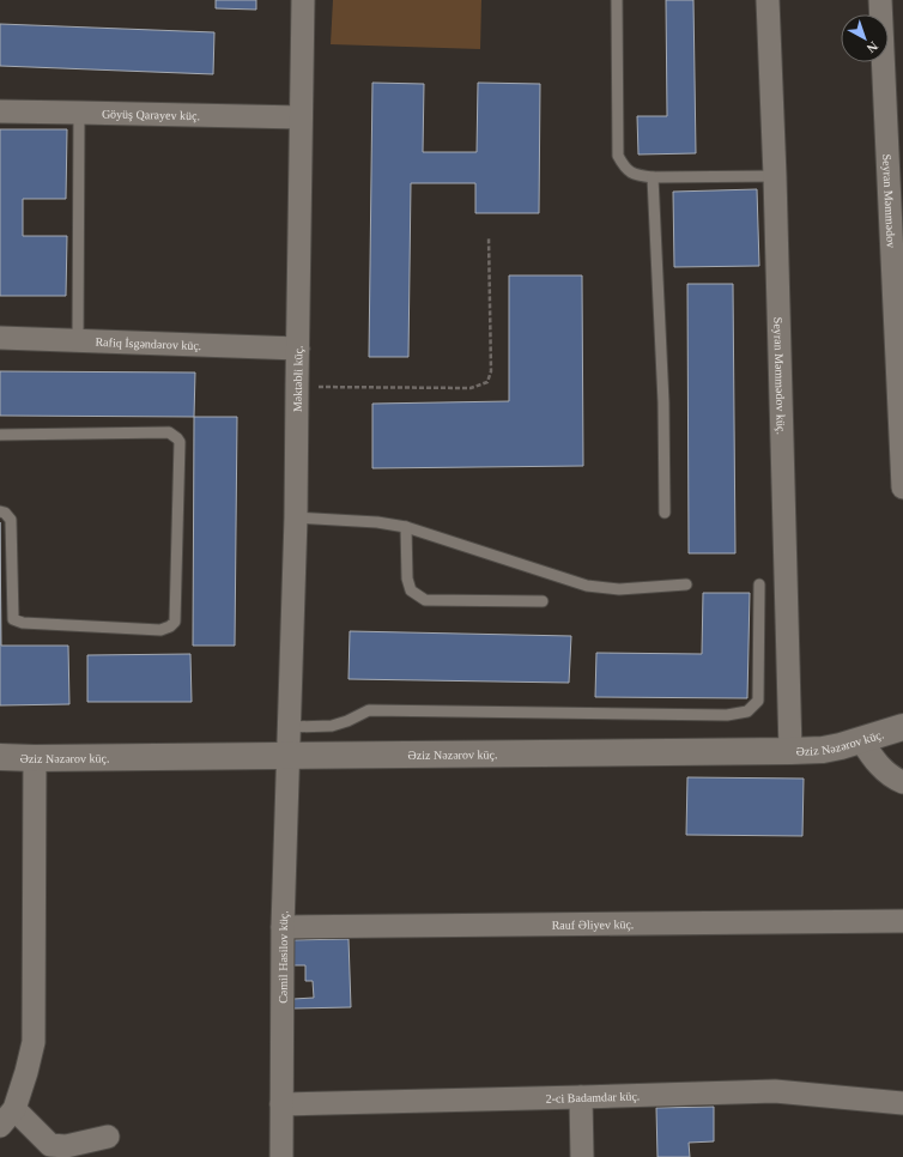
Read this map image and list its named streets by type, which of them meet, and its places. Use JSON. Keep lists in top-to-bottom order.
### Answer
{
  "streets": {
    "street": [
      "Göyüş Qarayev küç.",
      "Seyran Məmmədov",
      "Rafiq İsgəndərov küç.",
      "Seyran Məmmədov küç.",
      "Məktəbli küç.",
      "Əziz Nəzərov küç.",
      "Rauf Əliyev küç.",
      "Cəmil Hasilov küç.",
      "2-ci Badamdar küç."
    ]
  },
  "crossings": [
    ["Göyüş Qarayev küç.", "Məktəbli küç."],
    ["Rafiq İsgəndərov küç.", "Məktəbli küç."],
    ["Seyran Məmmədov küç.", "Əziz Nəzərov küç."],
    ["Məktəbli küç.", "Əziz Nəzərov küç."],
    ["Məktəbli küç.", "Cəmil Hasilov küç."],
    ["Əziz Nəzərov küç.", "Cəmil Hasilov küç."],
    ["Rauf Əliyev küç.", "Cəmil Hasilov küç."],
    ["Cəmil Hasilov küç.", "2-ci Badamdar küç."]
  ],
  "north": "bottom right"
}
